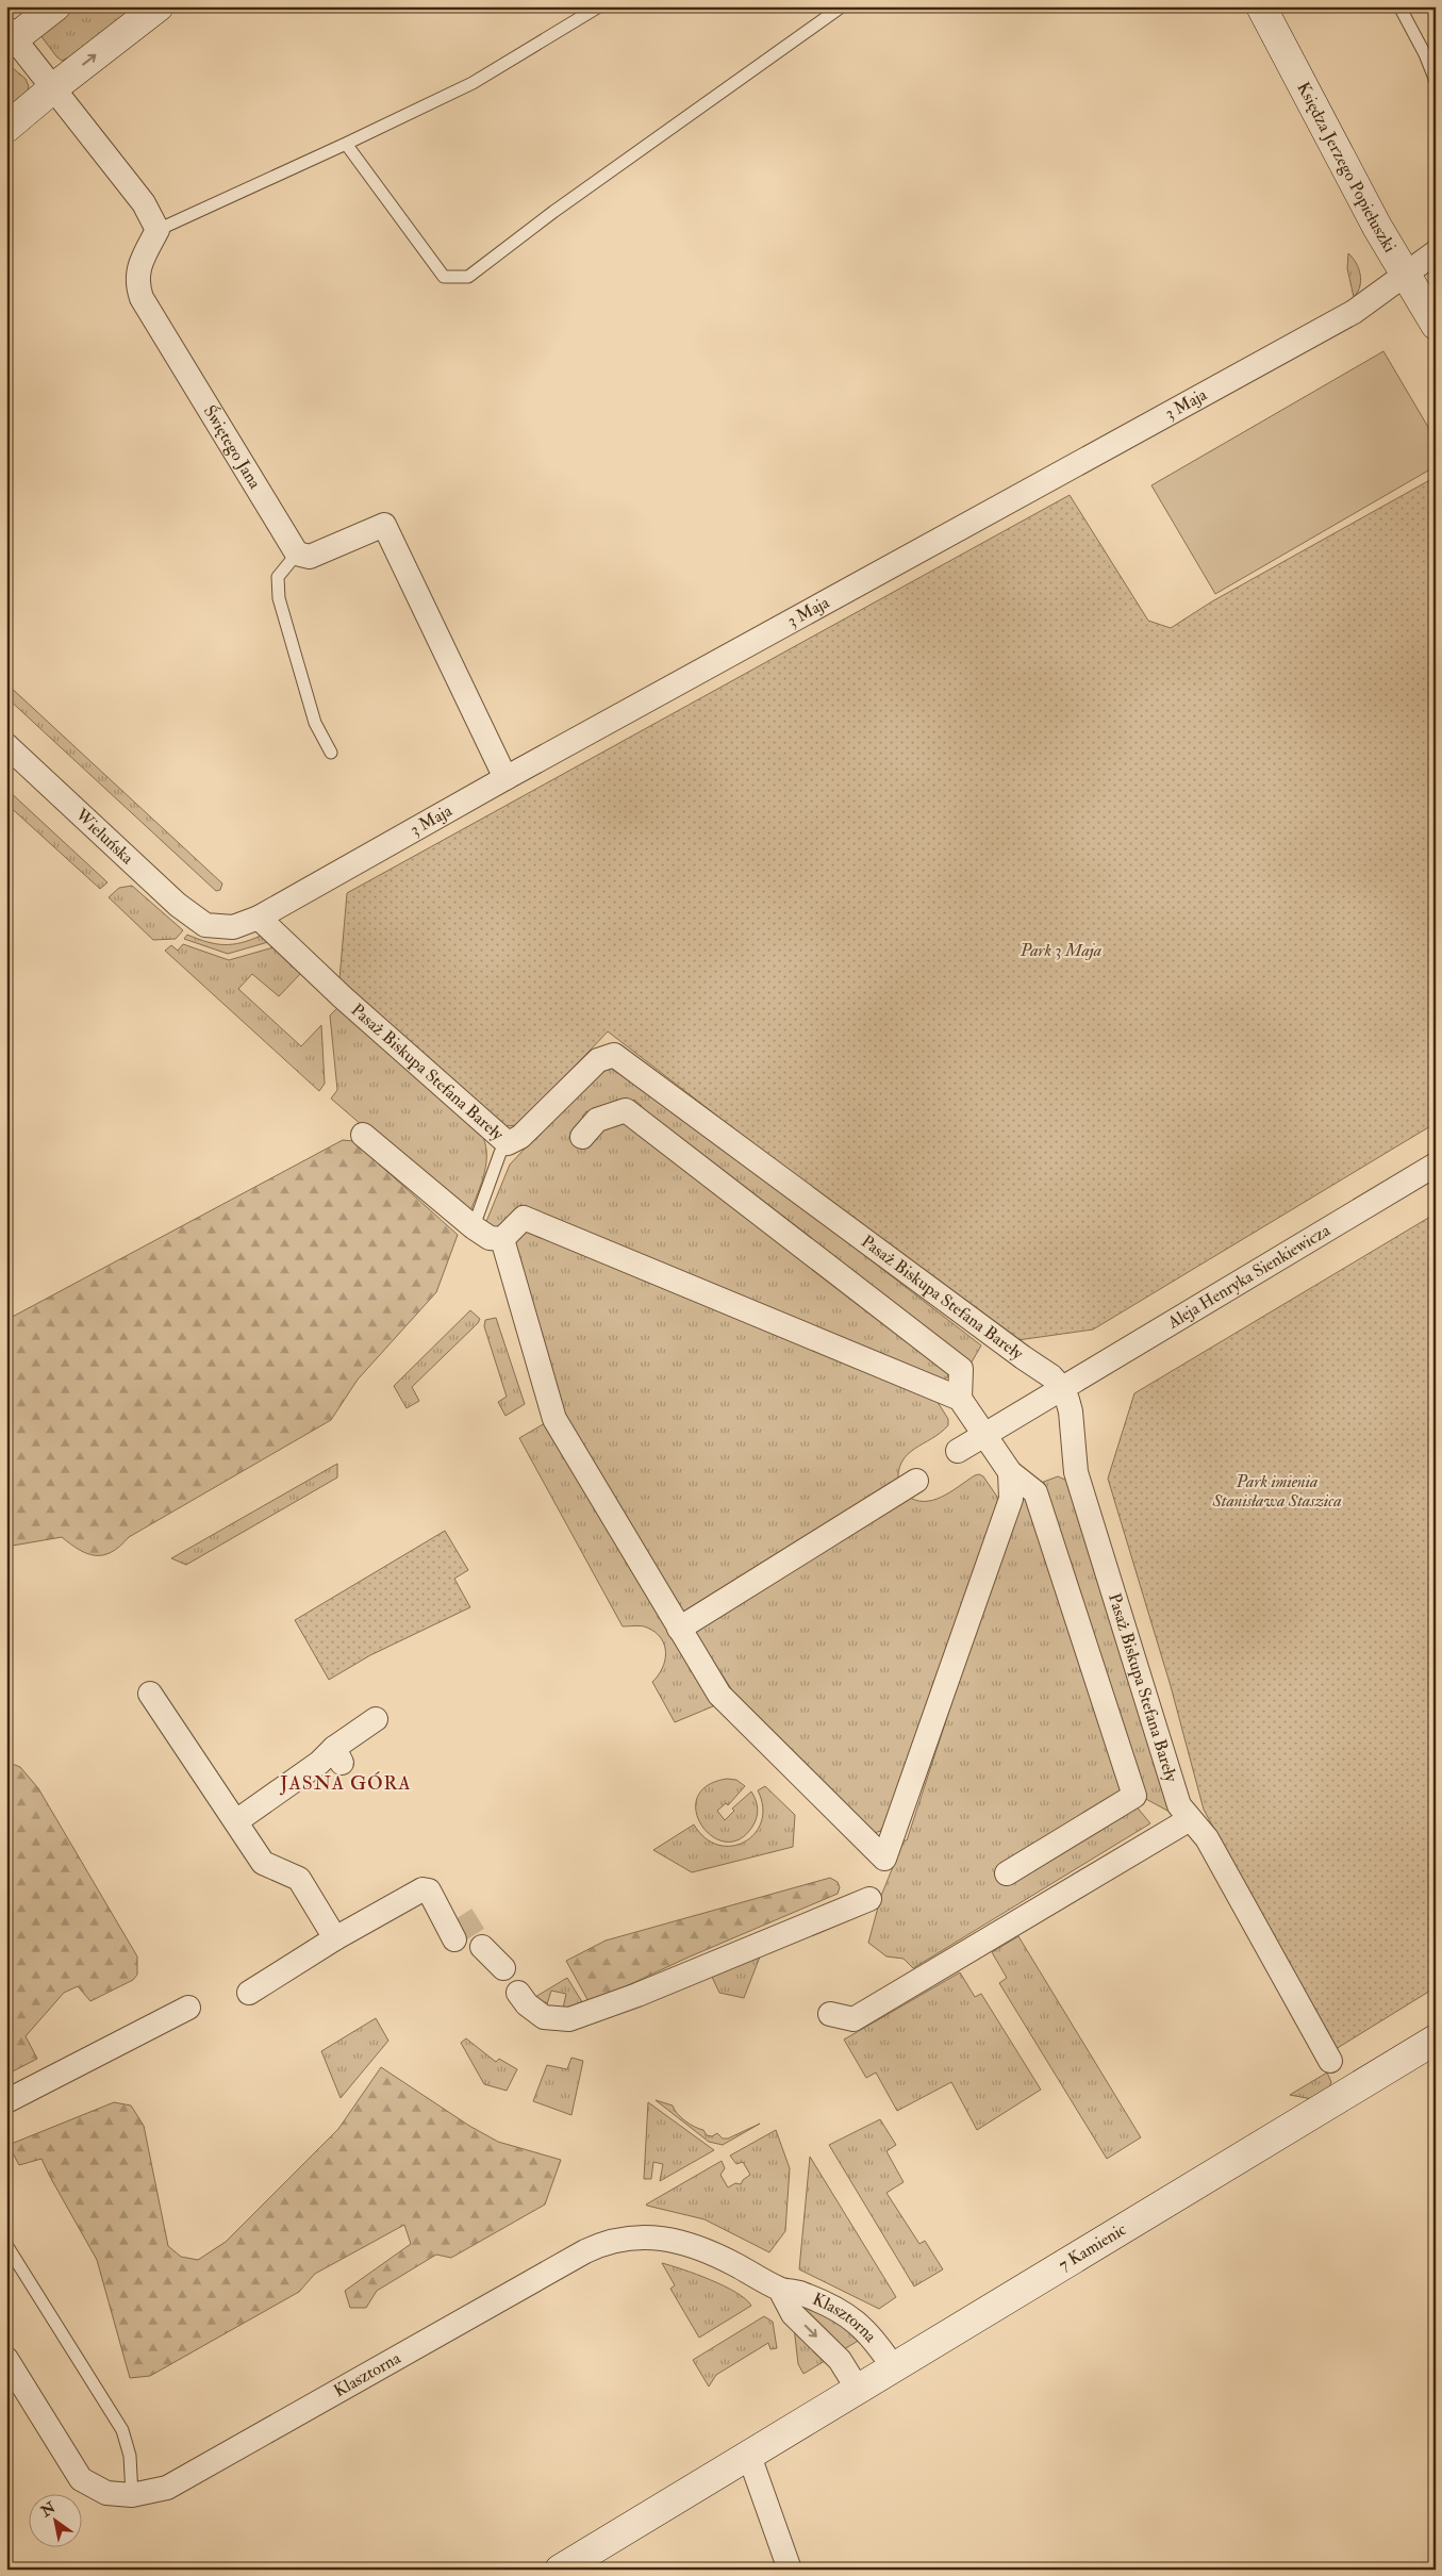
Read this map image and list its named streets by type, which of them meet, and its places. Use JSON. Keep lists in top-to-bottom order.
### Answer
{
  "streets": {
    "street": [
      "Księdza Jerzego Popiełuszki",
      "3 Maja",
      "Świętego Jana",
      "Wieluńska",
      "Pasaż Biskupa Stefana Bareły",
      "Aleja Henryka Sienkiewicza",
      "7 Kamienic",
      "Klasztorna"
    ]
  },
  "crossings": [
    ["Księdza Jerzego Popiełuszki", "3 Maja"],
    ["3 Maja", "Wieluńska"],
    ["3 Maja", "Pasaż Biskupa Stefana Bareły"],
    ["Pasaż Biskupa Stefana Bareły", "Aleja Henryka Sienkiewicza"],
    ["7 Kamienic", "Klasztorna"]
  ],
  "districts": ["JASNA GÓRA"],
  "parks": ["Park 3 Maja", "Park imienia Stanisława Staszica"],
  "north": "top left"
}
